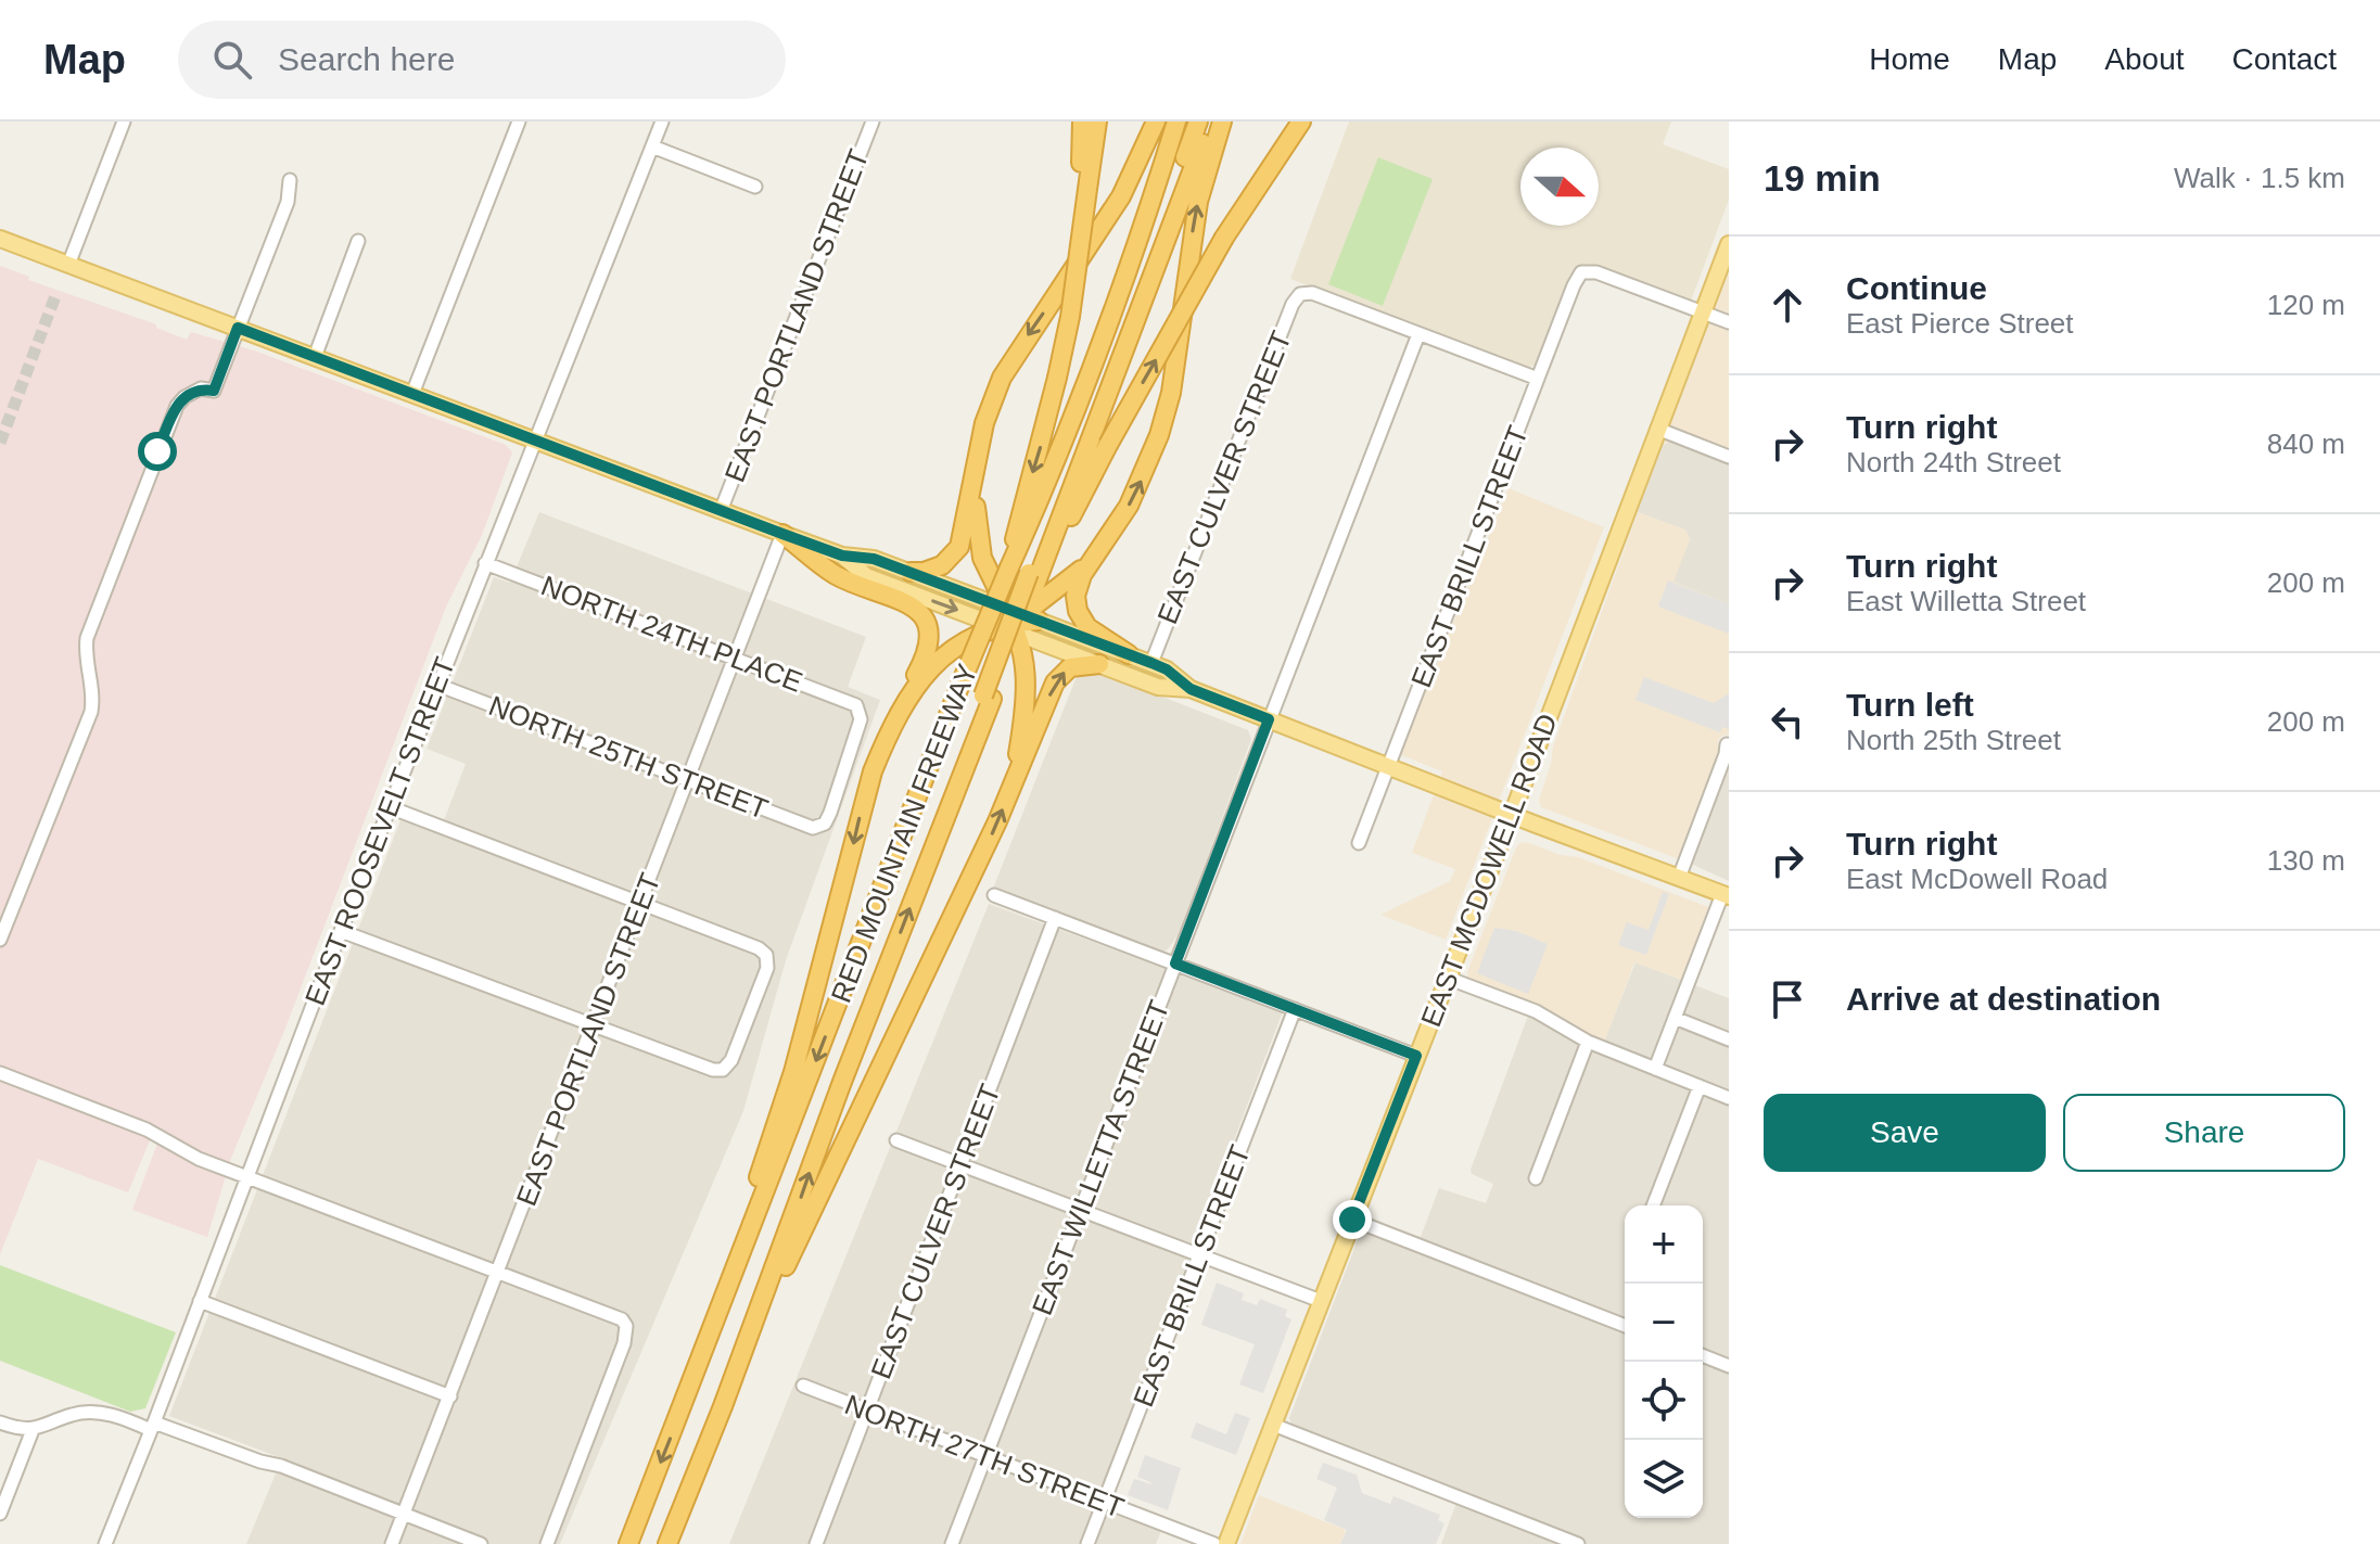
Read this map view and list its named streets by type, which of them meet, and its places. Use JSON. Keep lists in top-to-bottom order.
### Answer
{
  "streets": {
    "highway": ["RED MOUNTAIN FREEWAY"],
    "main road": ["EAST MCDOWELL ROAD"],
    "street": [
      "EAST PORTLAND STREET",
      "EAST CULVER STREET",
      "EAST BRILL STREET",
      "NORTH 24TH PLACE",
      "NORTH 25TH STREET",
      "EAST ROOSEVELT STREET",
      "EAST WILLETTA STREET",
      "NORTH 27TH STREET"
    ]
  },
  "crossings": [
    ["EAST PORTLAND STREET", "NORTH 24TH PLACE"],
    ["EAST PORTLAND STREET", "NORTH 25TH STREET"],
    ["EAST CULVER STREET", "EAST WILLETTA STREET"],
    ["EAST CULVER STREET", "NORTH 27TH STREET"],
    ["EAST BRILL STREET", "EAST MCDOWELL ROAD"],
    ["EAST BRILL STREET", "NORTH 27TH STREET"],
    ["NORTH 24TH PLACE", "NORTH 25TH STREET"],
    ["NORTH 24TH PLACE", "EAST ROOSEVELT STREET"],
    ["NORTH 25TH STREET", "EAST ROOSEVELT STREET"],
    ["EAST WILLETTA STREET", "NORTH 27TH STREET"]
  ],
  "north": "right",
  "page": {
    "header": "Map",
    "search": "Search here",
    "nav": [
      "Home",
      "Map",
      "About",
      "Contact"
    ],
    "heading": ["19 min", "Walk · 1.5 km"],
    "list": [
      ["Continue", "East Pierce Street", "120 m"],
      ["Turn right", "North 24th Street", "840 m"],
      ["Turn right", "East Willetta Street", "200 m"],
      ["Turn left", "North 25th Street", "200 m"],
      ["Turn right", "East McDowell Road", "130 m"],
      "Arrive at destination"
    ],
    "buttons": ["Save", "Share"],
    "map_buttons": ["+", "−"]
  }
}
